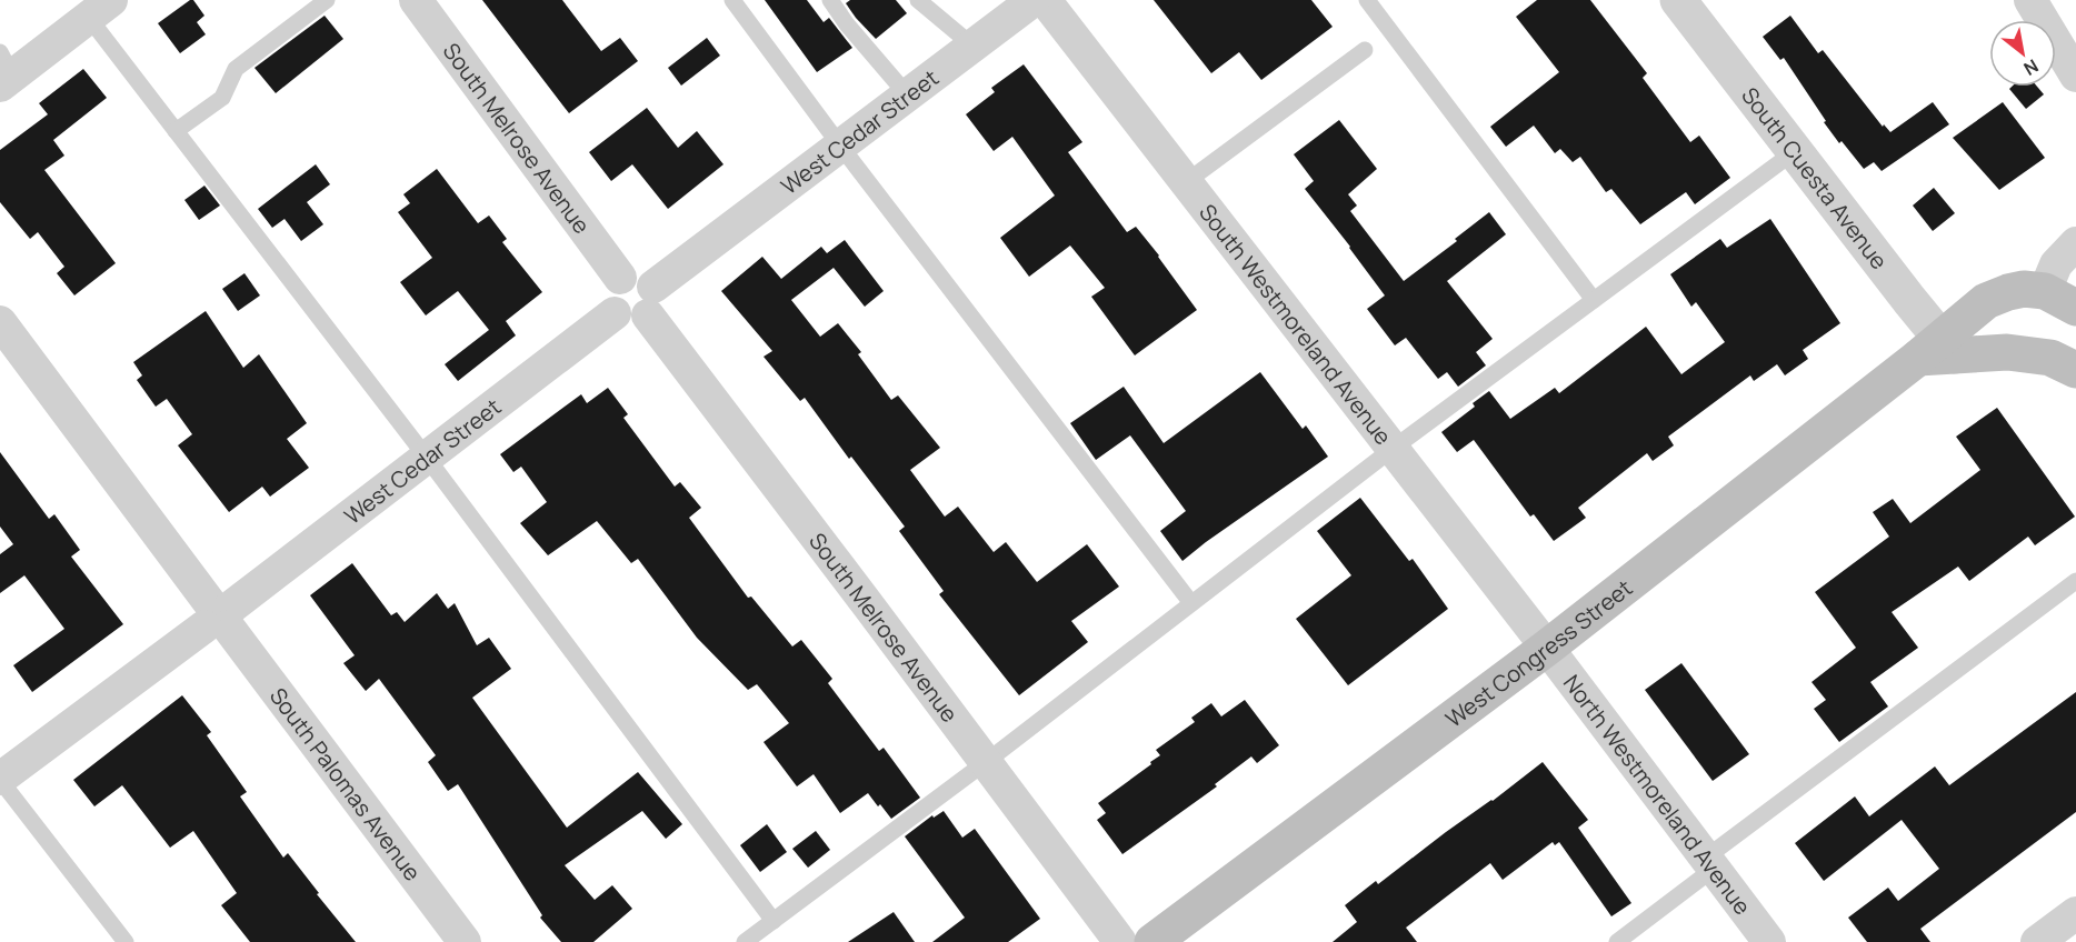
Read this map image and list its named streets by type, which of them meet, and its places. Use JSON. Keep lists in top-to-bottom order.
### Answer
{
  "streets": {
    "main road": ["West Congress Street"],
    "street": [
      "West Cedar Street",
      "South Melrose Avenue",
      "South Cuesta Avenue",
      "South Westmoreland Avenue",
      "South Palomas Avenue",
      "North Westmoreland Avenue"
    ]
  },
  "crossings": [
    ["West Cedar Street", "South Melrose Avenue"],
    ["West Cedar Street", "South Palomas Avenue"],
    ["South Cuesta Avenue", "West Congress Street"],
    ["South Westmoreland Avenue", "West Congress Street"],
    ["South Westmoreland Avenue", "North Westmoreland Avenue"],
    ["West Congress Street", "North Westmoreland Avenue"]
  ],
  "north": "bottom right"
}
